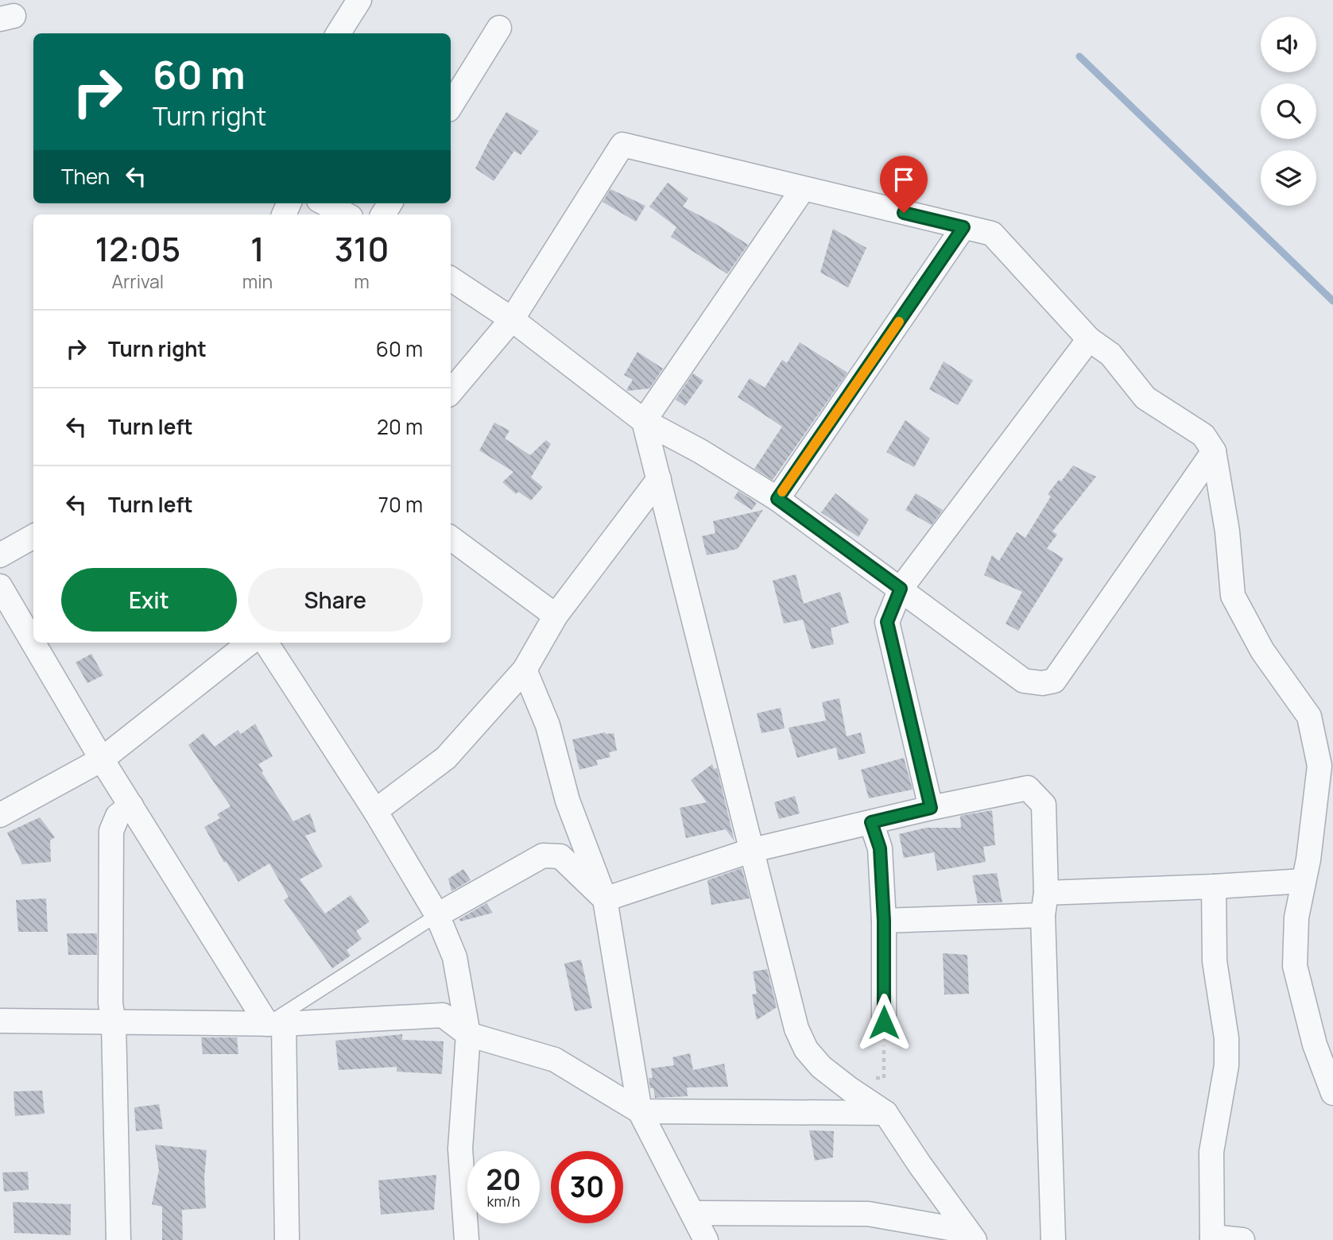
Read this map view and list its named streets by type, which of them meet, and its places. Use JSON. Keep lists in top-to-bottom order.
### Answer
{
  "page": {
    "turn": ["60 m", "Turn right"],
    "then": "Then",
    "eta": [
      "12:05",
      "Arrival",
      "1",
      "min",
      "310",
      "m"
    ],
    "list": [
      {
        "name": "Turn right",
        "value": "60 m"
      },
      {
        "name": "Turn left",
        "value": "20 m"
      },
      {
        "name": "Turn left",
        "value": "70 m"
      }
    ],
    "buttons": ["Exit", "Share"],
    "speed": "20 km/h",
    "limit": "30"
  }
}
